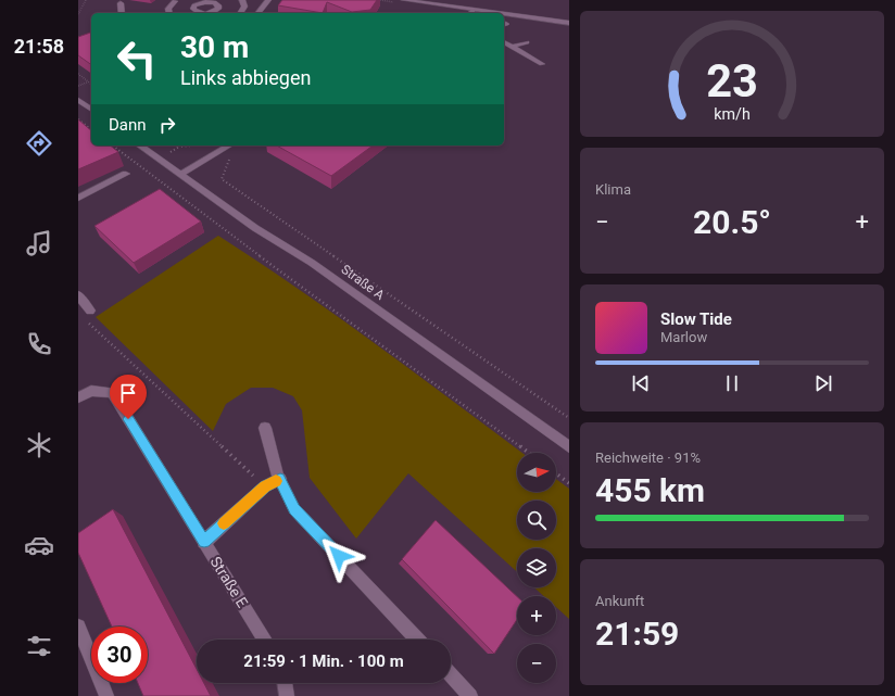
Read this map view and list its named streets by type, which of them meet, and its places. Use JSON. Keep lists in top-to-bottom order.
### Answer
{
  "streets": {
    "street": ["Straße A", "Straße E"]
  },
  "north": "right",
  "page": {
    "tabs": "21:58",
    "turn": ["30 m", "Links abbiegen"],
    "then": "Dann",
    "tile": [
      "Klima",
      ["Reichweite · 91%", "455 km"],
      ["Ankunft", "21:59"]
    ],
    "heat": ["−", "20.5°", "+"],
    "song": ["Slow Tide", "Marlow"],
    "map_buttons": ["+", "−"],
    "limit": "30",
    "trip": "21:59 · 1 Min. · 100 m",
    "gauge": ["23", "km/h"]
  }
}
